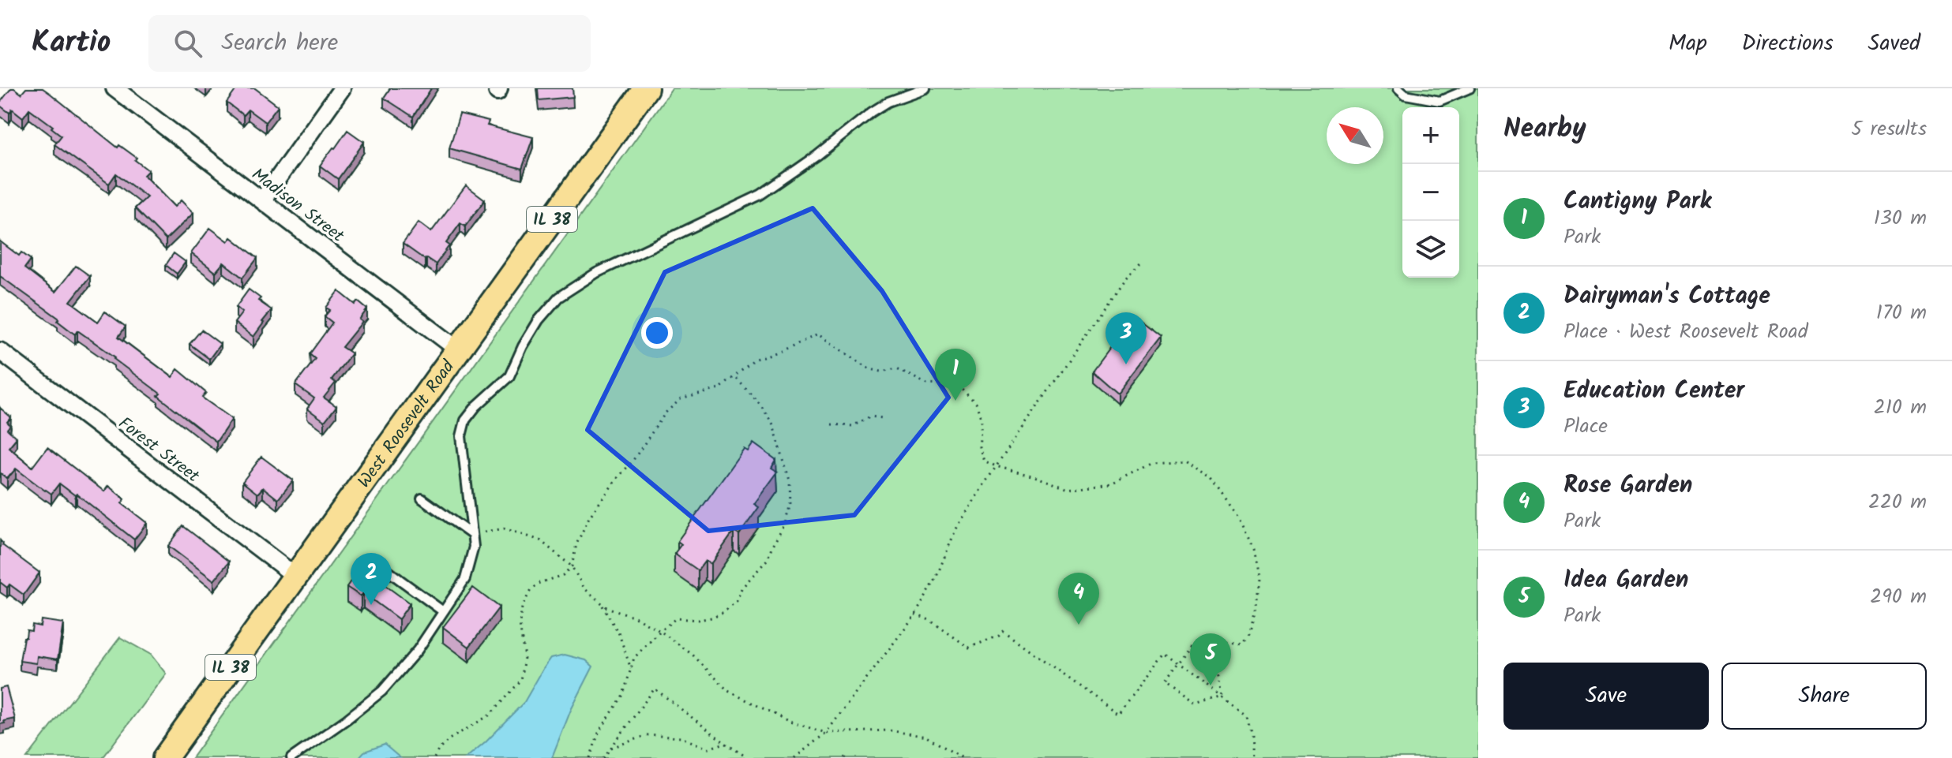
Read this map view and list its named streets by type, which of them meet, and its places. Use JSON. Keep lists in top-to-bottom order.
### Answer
{
  "streets": {
    "main road": ["IL 38", "West Roosevelt Road"],
    "street": ["Madison Street", "Forest Street"]
  },
  "crossings": [
    ["Madison Street", "West Roosevelt Road"],
    ["West Roosevelt Road", "Forest Street"]
  ],
  "north": "top left",
  "page": {
    "header": "Kartio",
    "search": "Search here",
    "nav": ["Map", "Directions", "Saved"],
    "heading": ["Nearby", "5 results"],
    "map_buttons": ["+", "−"],
    "list": [
      {
        "mark": "1",
        "name": "Cantigny Park",
        "note": "Park",
        "value": "130 m"
      },
      {
        "mark": "2",
        "name": "Dairyman's Cottage",
        "note": "Place · West Roosevelt Road",
        "value": "170 m"
      },
      {
        "mark": "3",
        "name": "Education Center",
        "note": "Place",
        "value": "210 m"
      },
      {
        "mark": "4",
        "name": "Rose Garden",
        "note": "Park",
        "value": "220 m"
      },
      {
        "mark": "5",
        "name": "Idea Garden",
        "note": "Park",
        "value": "290 m"
      }
    ],
    "pins": [
      "3",
      "1",
      "2",
      "4",
      "5"
    ],
    "buttons": ["Save", "Share"]
  }
}
